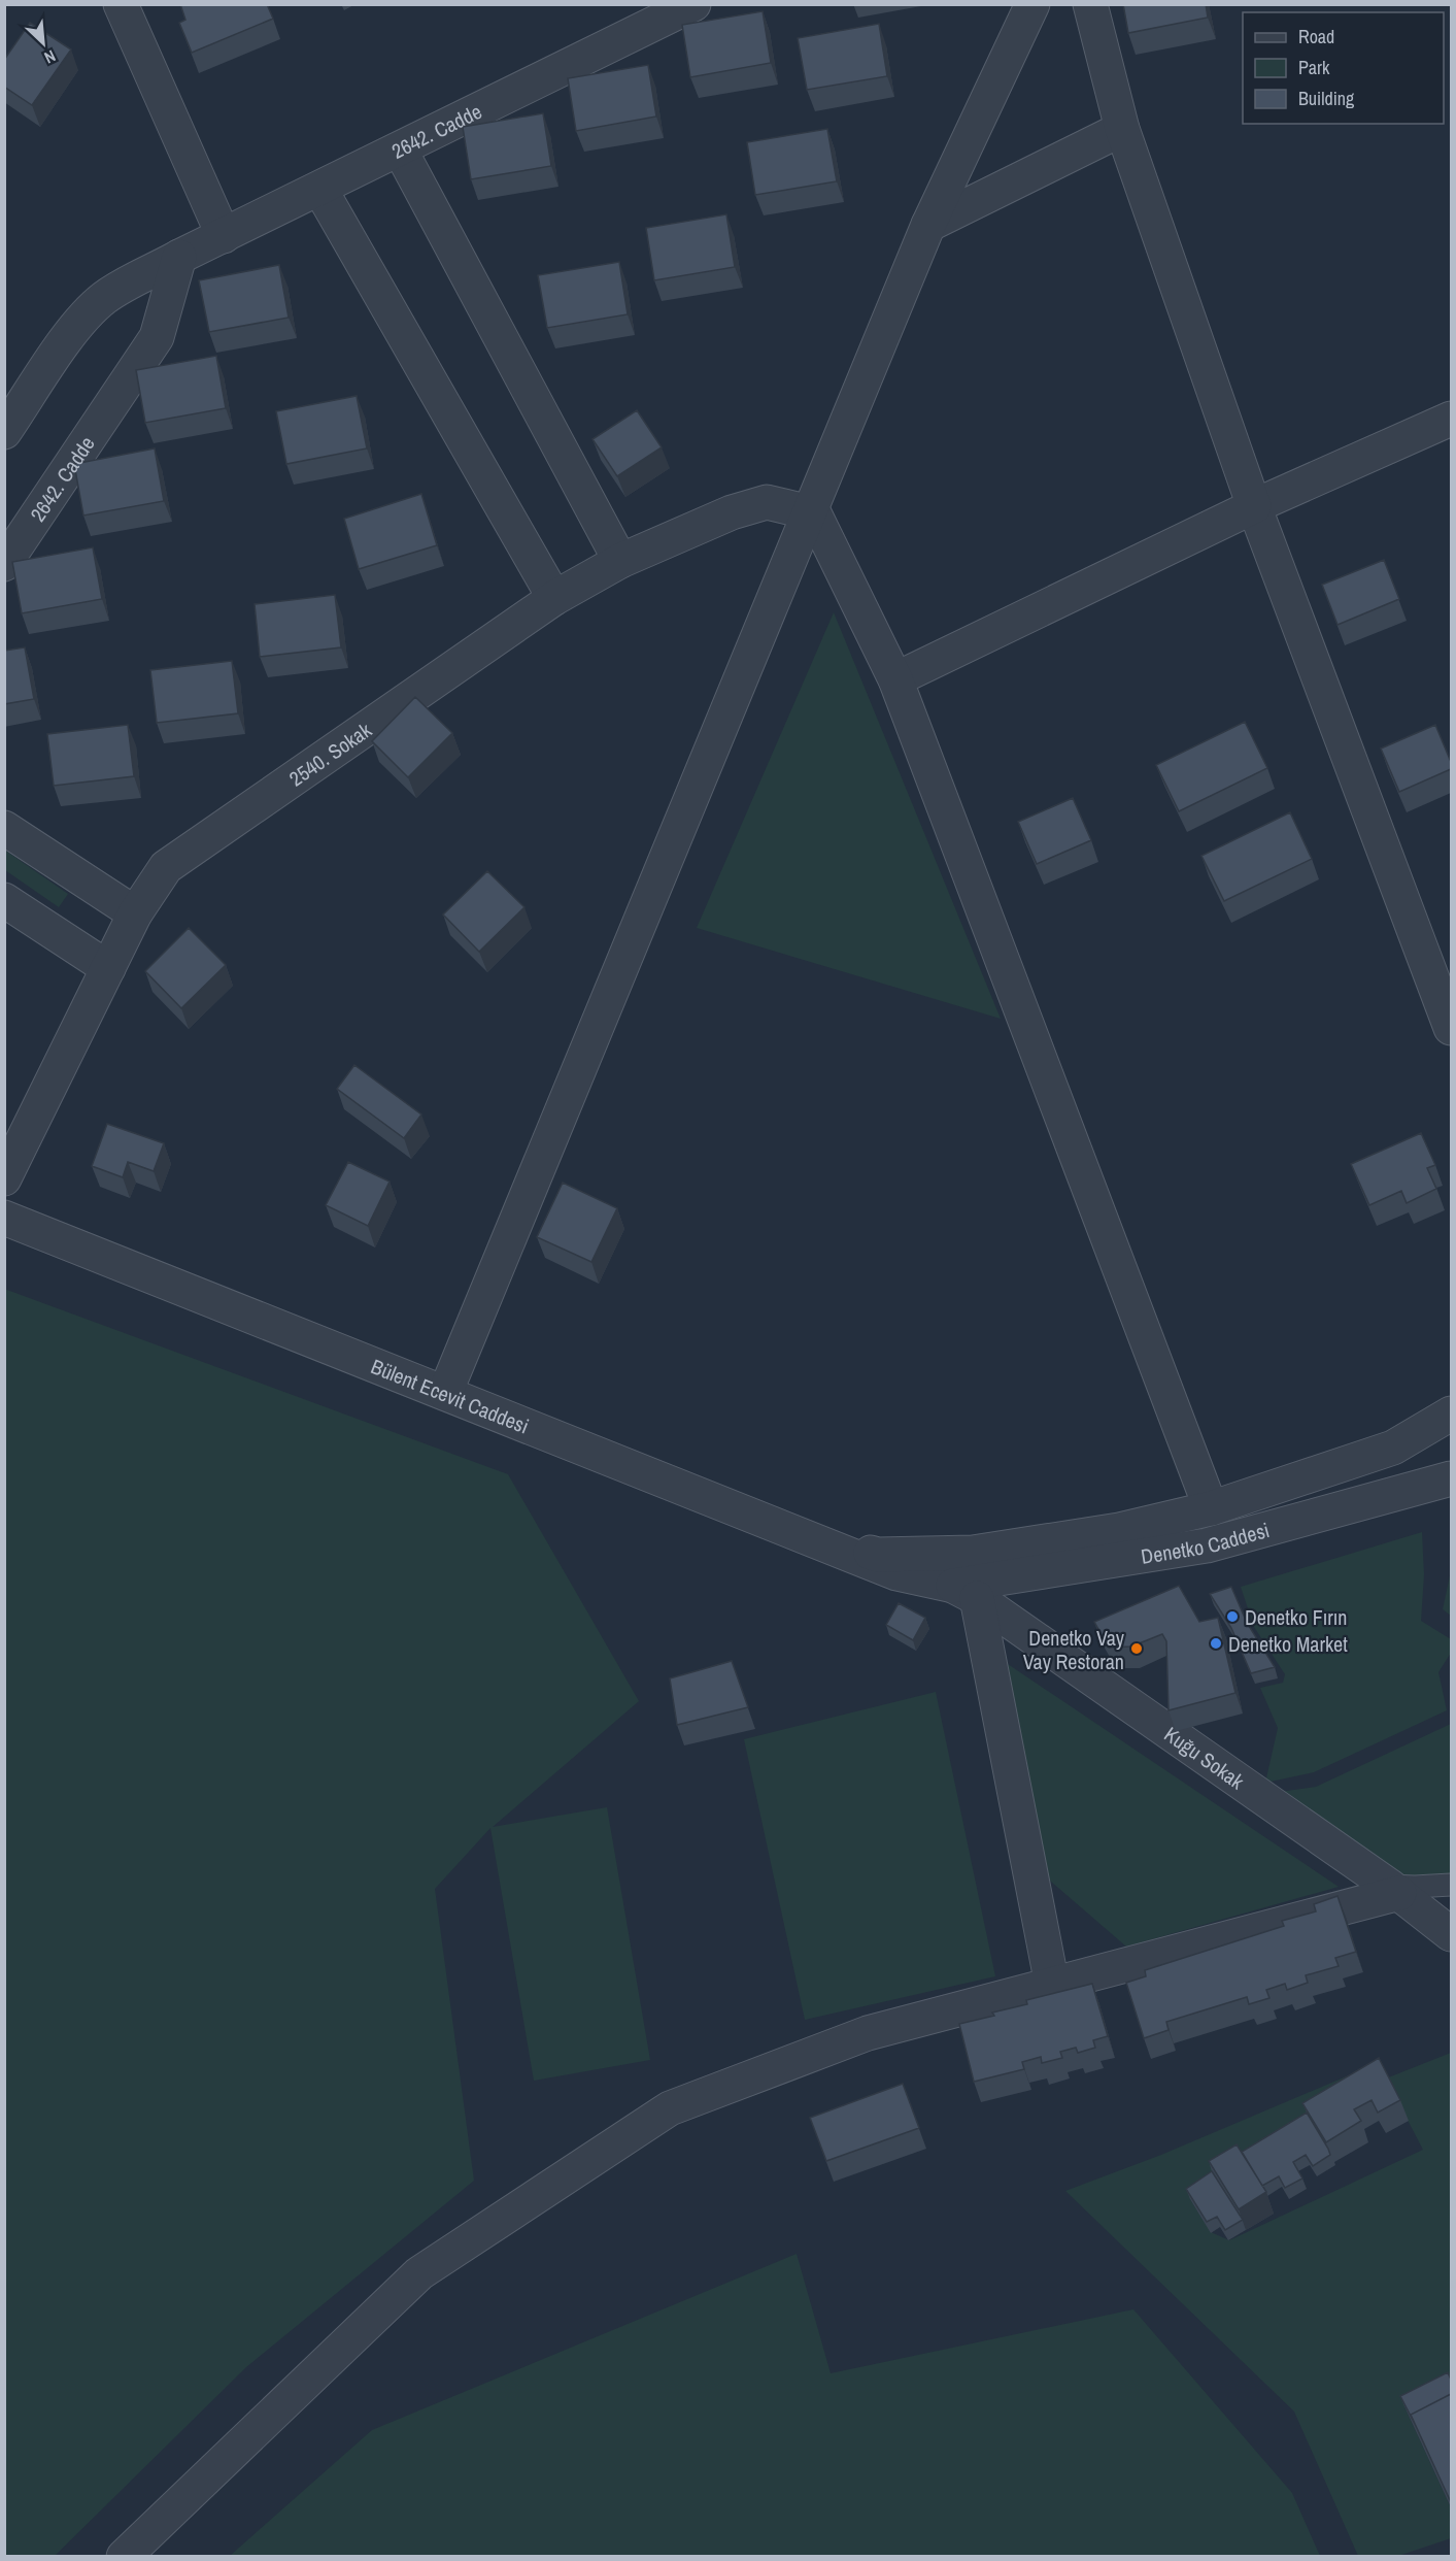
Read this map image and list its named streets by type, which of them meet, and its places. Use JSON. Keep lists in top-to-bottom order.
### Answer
{
  "streets": {
    "street": [
      "2642. Cadde",
      "2540. Sokak",
      "Bülent Ecevit Caddesi",
      "Denetko Caddesi",
      "Kuğu Sokak"
    ]
  },
  "crossings": [
    ["Bülent Ecevit Caddesi", "Denetko Caddesi"],
    ["Bülent Ecevit Caddesi", "Kuğu Sokak"],
    ["Denetko Caddesi", "Kuğu Sokak"]
  ],
  "places": ["Denetko Fırın", "Denetko Market", "Denetko Vay Vay Restoran"],
  "legend": ["Road", "Park", "Building"],
  "north": "bottom right"
}
